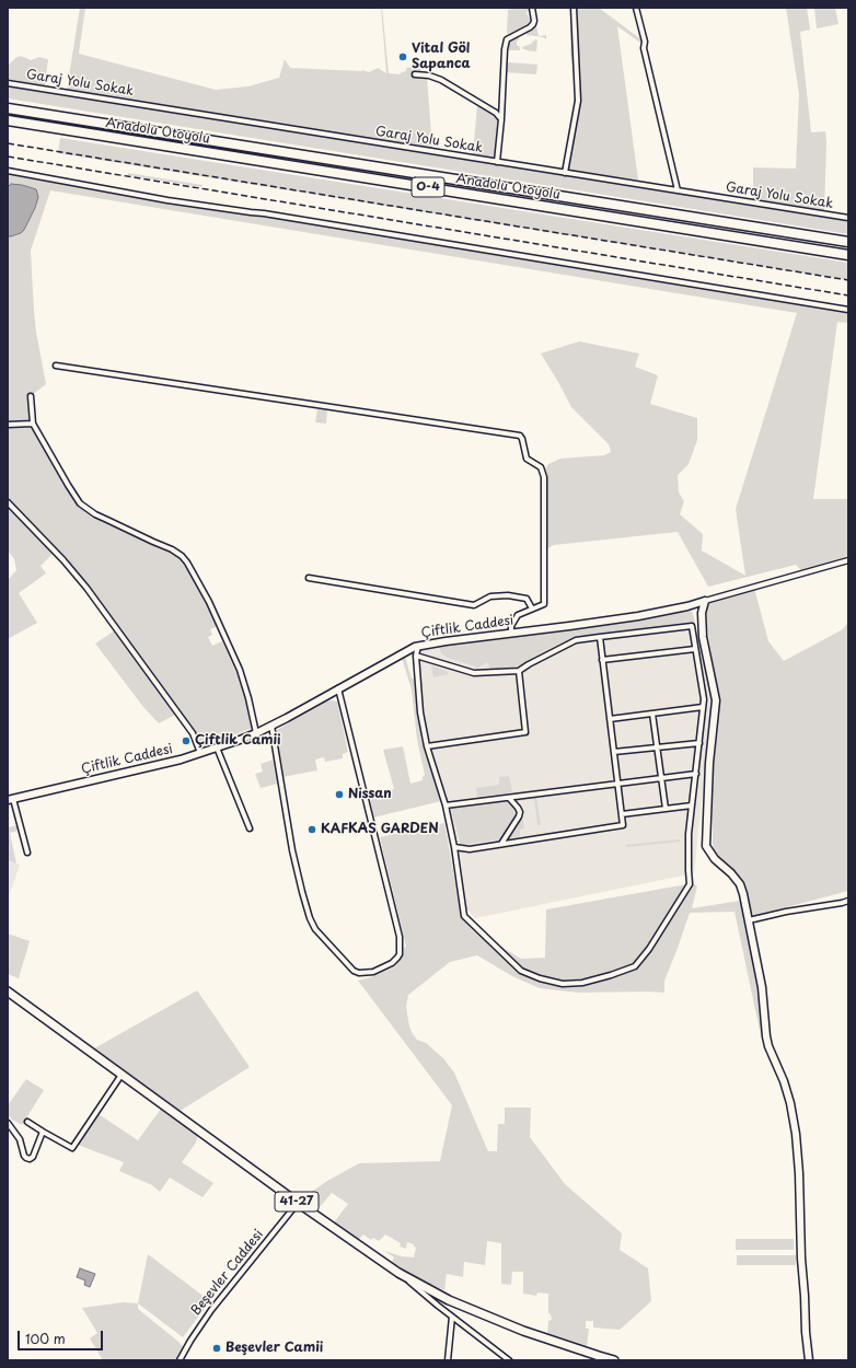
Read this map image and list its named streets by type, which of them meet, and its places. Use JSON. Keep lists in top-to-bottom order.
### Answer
{
  "streets": {
    "highway": ["Anadolu Otoyolu", "O-4"],
    "main road": ["41-27"],
    "street": ["Garaj Yolu Sokak", "Çiftlik Caddesi", "Beşevler Caddesi"]
  },
  "crossings": [
    ["41-27", "Beşevler Caddesi"]
  ],
  "places": [
    "Vital Göl Sapanca",
    "Çiftlik Camii",
    "Nissan",
    "KAFKAS GARDEN",
    "Beşevler Camii"
  ],
  "scale_bar": "100 m"
}
